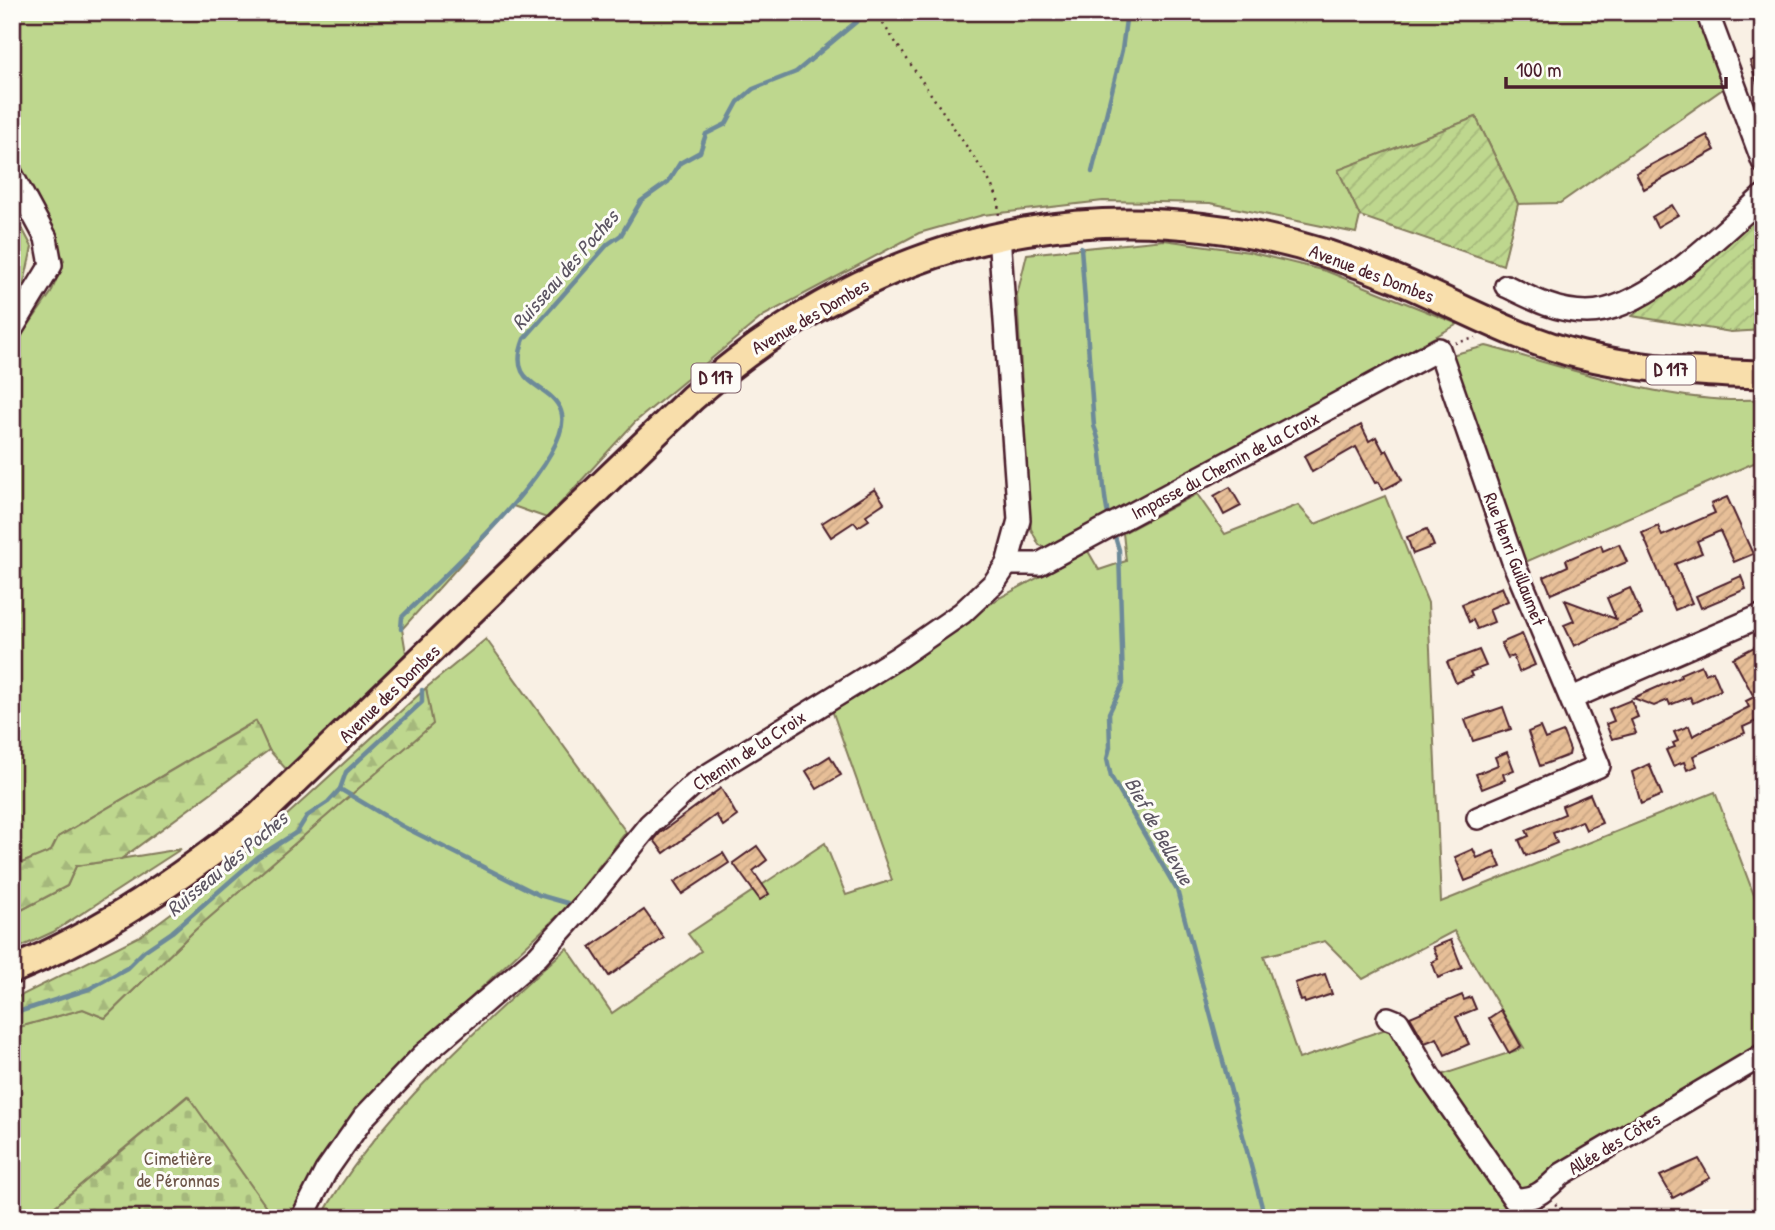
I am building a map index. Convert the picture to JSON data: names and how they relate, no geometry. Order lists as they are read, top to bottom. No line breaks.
{"streets":{"main road":["Avenue des Dombes","D 117"],"street":["Impasse du Chemin de la Croix","Rue Henri Guillaumet","Chemin de la Croix","Allée des Côtes"]},"crossings":[["Avenue des Dombes","Chemin de la Croix"],["Impasse du Chemin de la Croix","Rue Henri Guillaumet"],["Impasse du Chemin de la Croix","Chemin de la Croix"]],"water":["Ruisseau des Poches","Bief de Bellevue"],"parks":["Cimetière de Péronnas"],"scale_bar":"100 m"}
